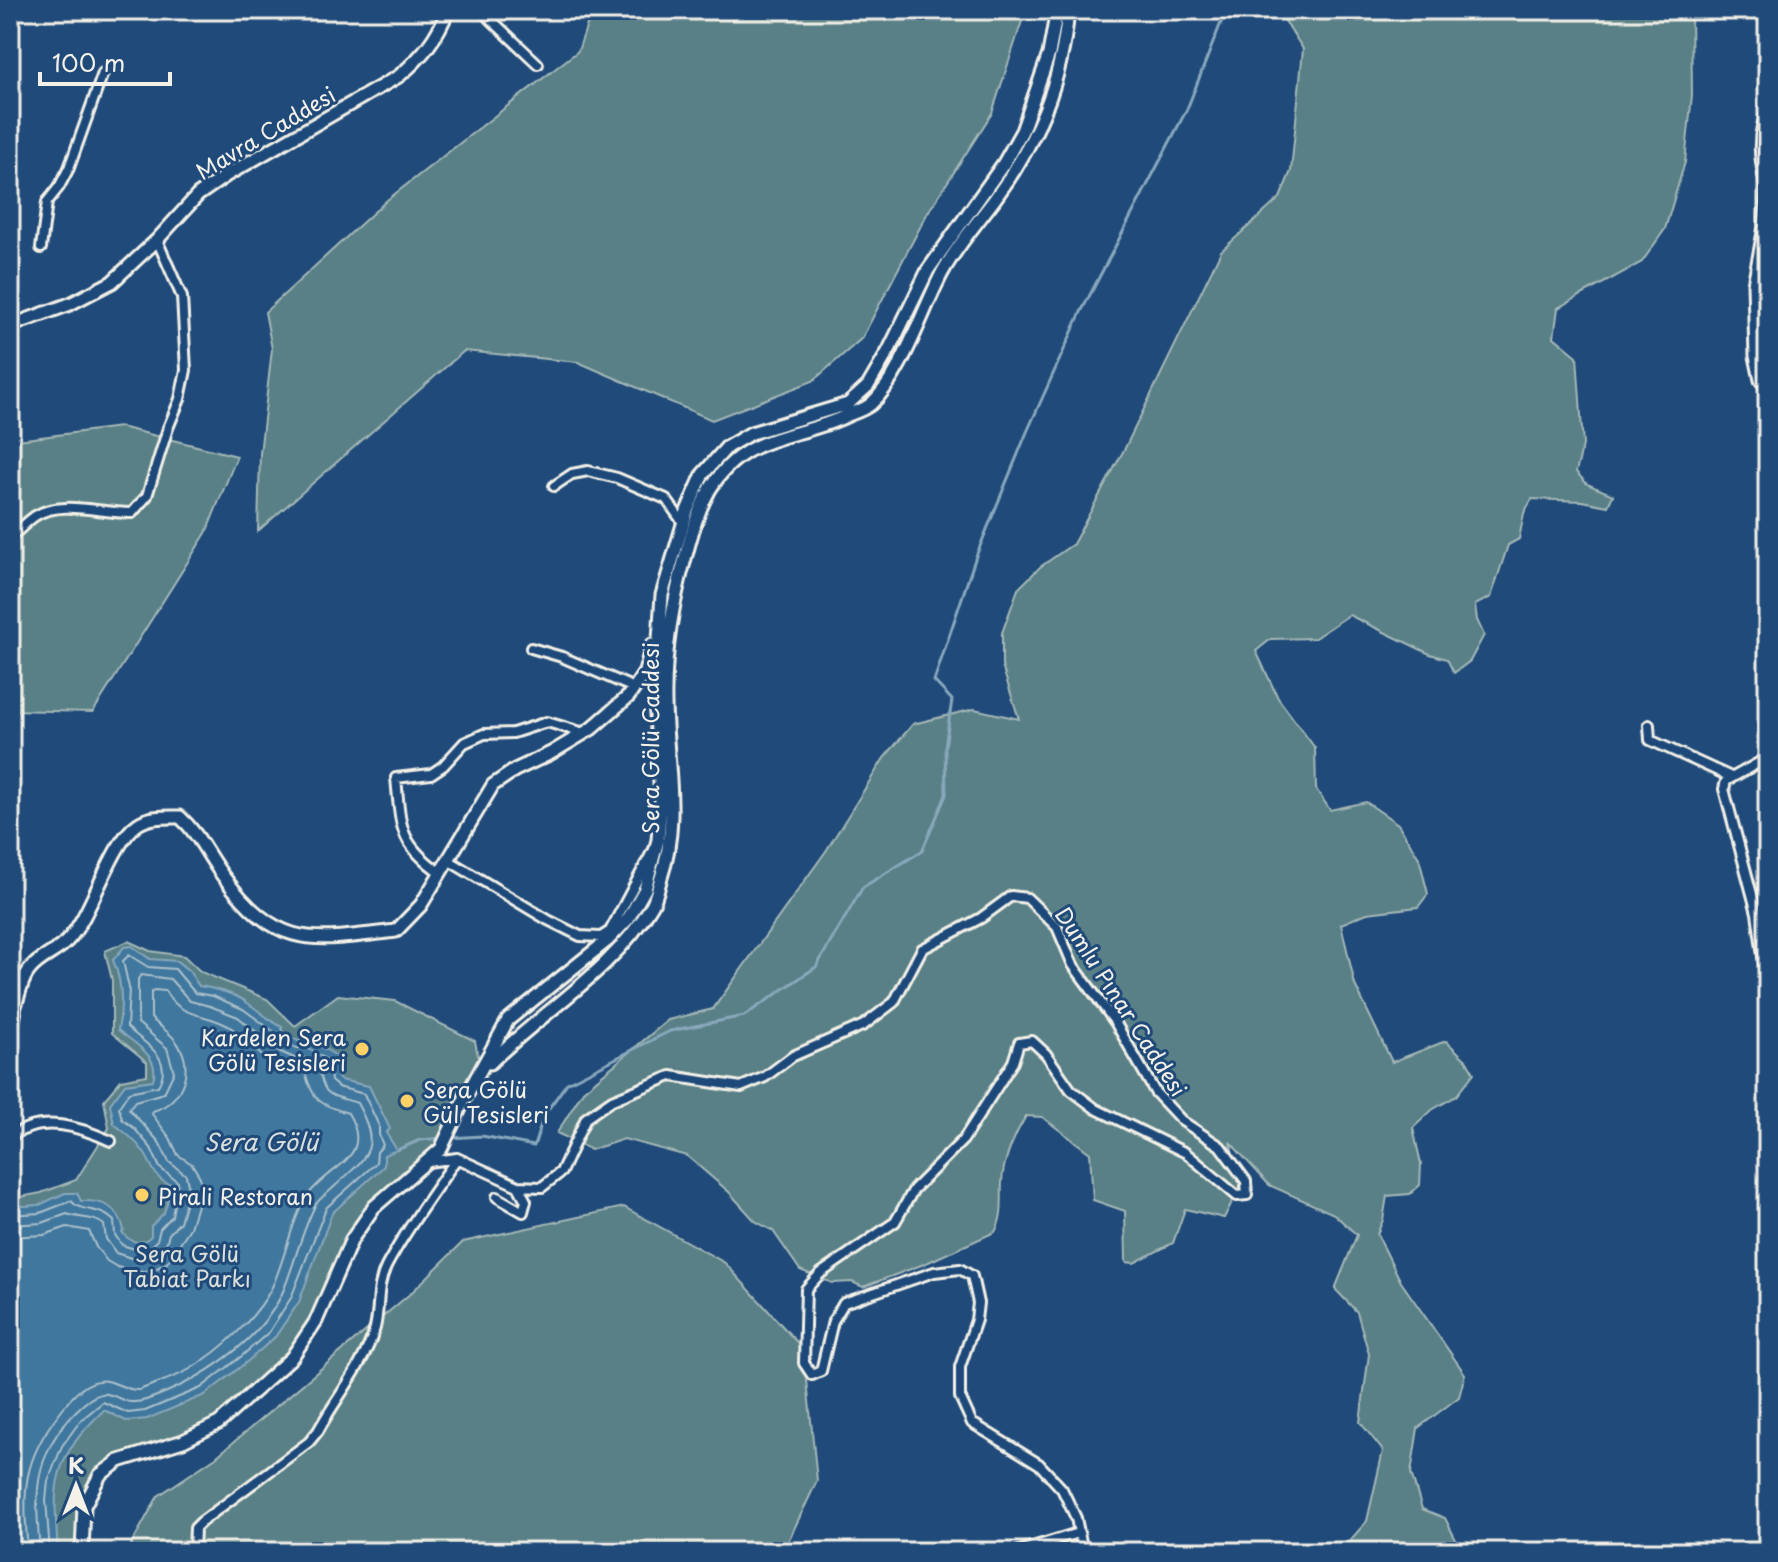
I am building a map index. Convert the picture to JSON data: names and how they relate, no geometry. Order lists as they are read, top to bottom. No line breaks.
{"streets":{"main road":["Mavra Caddesi","Sera Gölü Caddesi"],"street":["Dumlu Pınar Caddesi"]},"water":["Sera Gölü"],"parks":["Sera Gölü Tabiat Parkı"],"places":["Kardelen Sera Gölü Tesisleri","Sera Gölü Gül Tesisleri","Pirali Restoran"],"scale_bar":"100 m","north":"top"}
